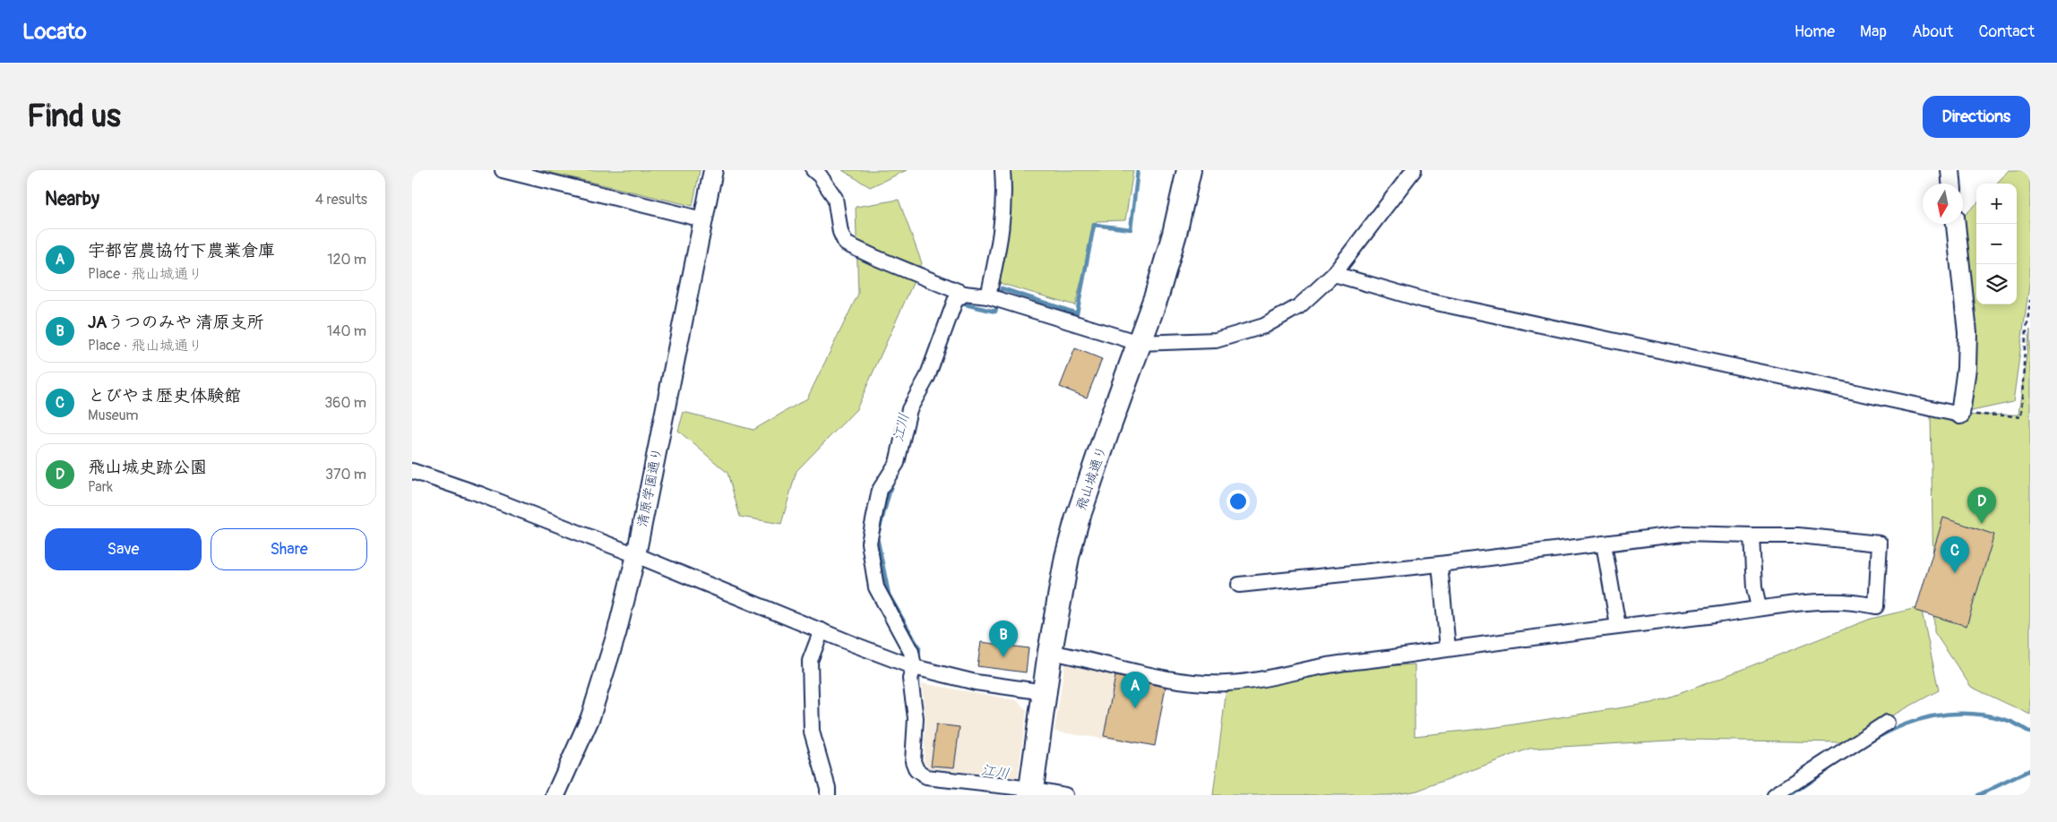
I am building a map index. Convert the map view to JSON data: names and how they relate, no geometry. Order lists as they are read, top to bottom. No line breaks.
{"streets":{"highway":["飛山城通り"],"street":["清原学園通り"]},"water":["江川"],"north":"bottom","page":{"header":"Locato","nav":["Home","Map","About","Contact"],"buttons":["Directions",["Save","Share"]],"title":"Find us","heading":["Nearby","4 results"],"map_buttons":["+","−"],"list":[{"mark":"A","name":"宇都宮農協竹下農業倉庫","note":"Place · 飛山城通り","value":"120 m"},{"mark":"B","name":"JAうつのみや 清原支所","note":"Place · 飛山城通り","value":"140 m"},{"mark":"C","name":"とびやま歴史体験館","note":"Museum","value":"360 m"},{"mark":"D","name":"飛山城史跡公園","note":"Park","value":"370 m"}],"pins":["D","C","B","A"]}}
